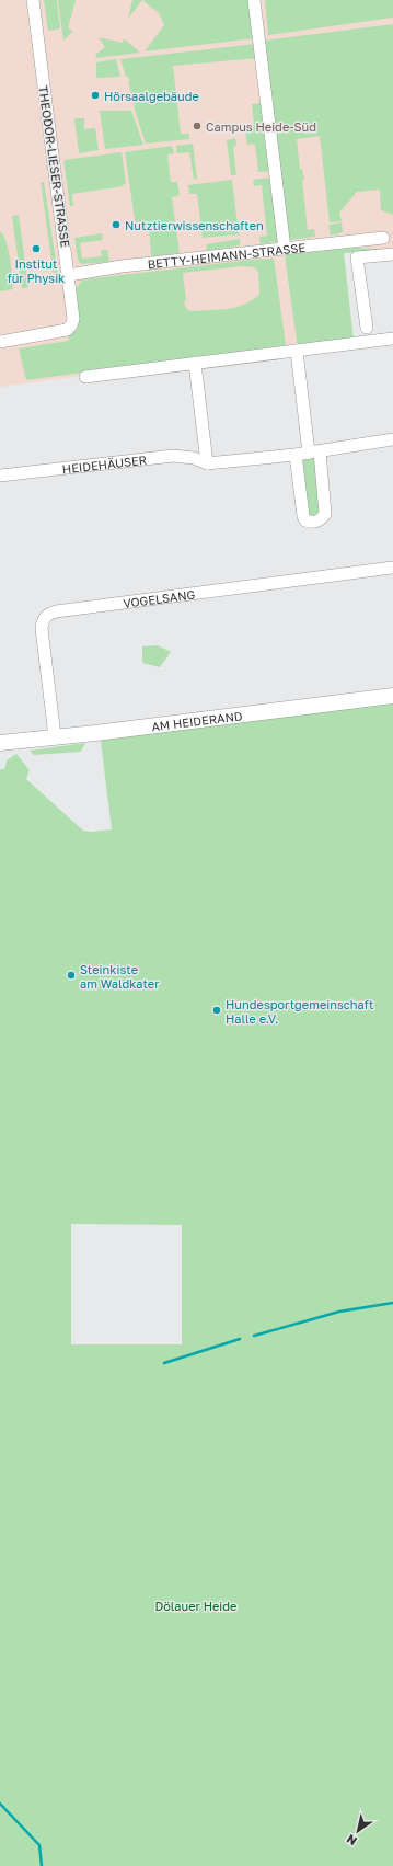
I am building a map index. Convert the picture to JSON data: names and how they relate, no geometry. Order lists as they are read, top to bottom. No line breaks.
{"streets":{"street":["THEODOR-LIESER-STRASSE","BETTY-HEIMANN-STRASSE","HEIDEHÄUSER","VOGELSANG","AM HEIDERAND"]},"crossings":[["THEODOR-LIESER-STRASSE","BETTY-HEIMANN-STRASSE"],["VOGELSANG","AM HEIDERAND"]],"parks":["Dölauer Heide"],"places":["Hörsaalgebäude","Campus Heide-Süd","Nutztierwissenschaften","Institut für Physik","Steinkiste am Waldkater","Hundesportgemeinschaft Halle e.V."],"north":"bottom left"}
